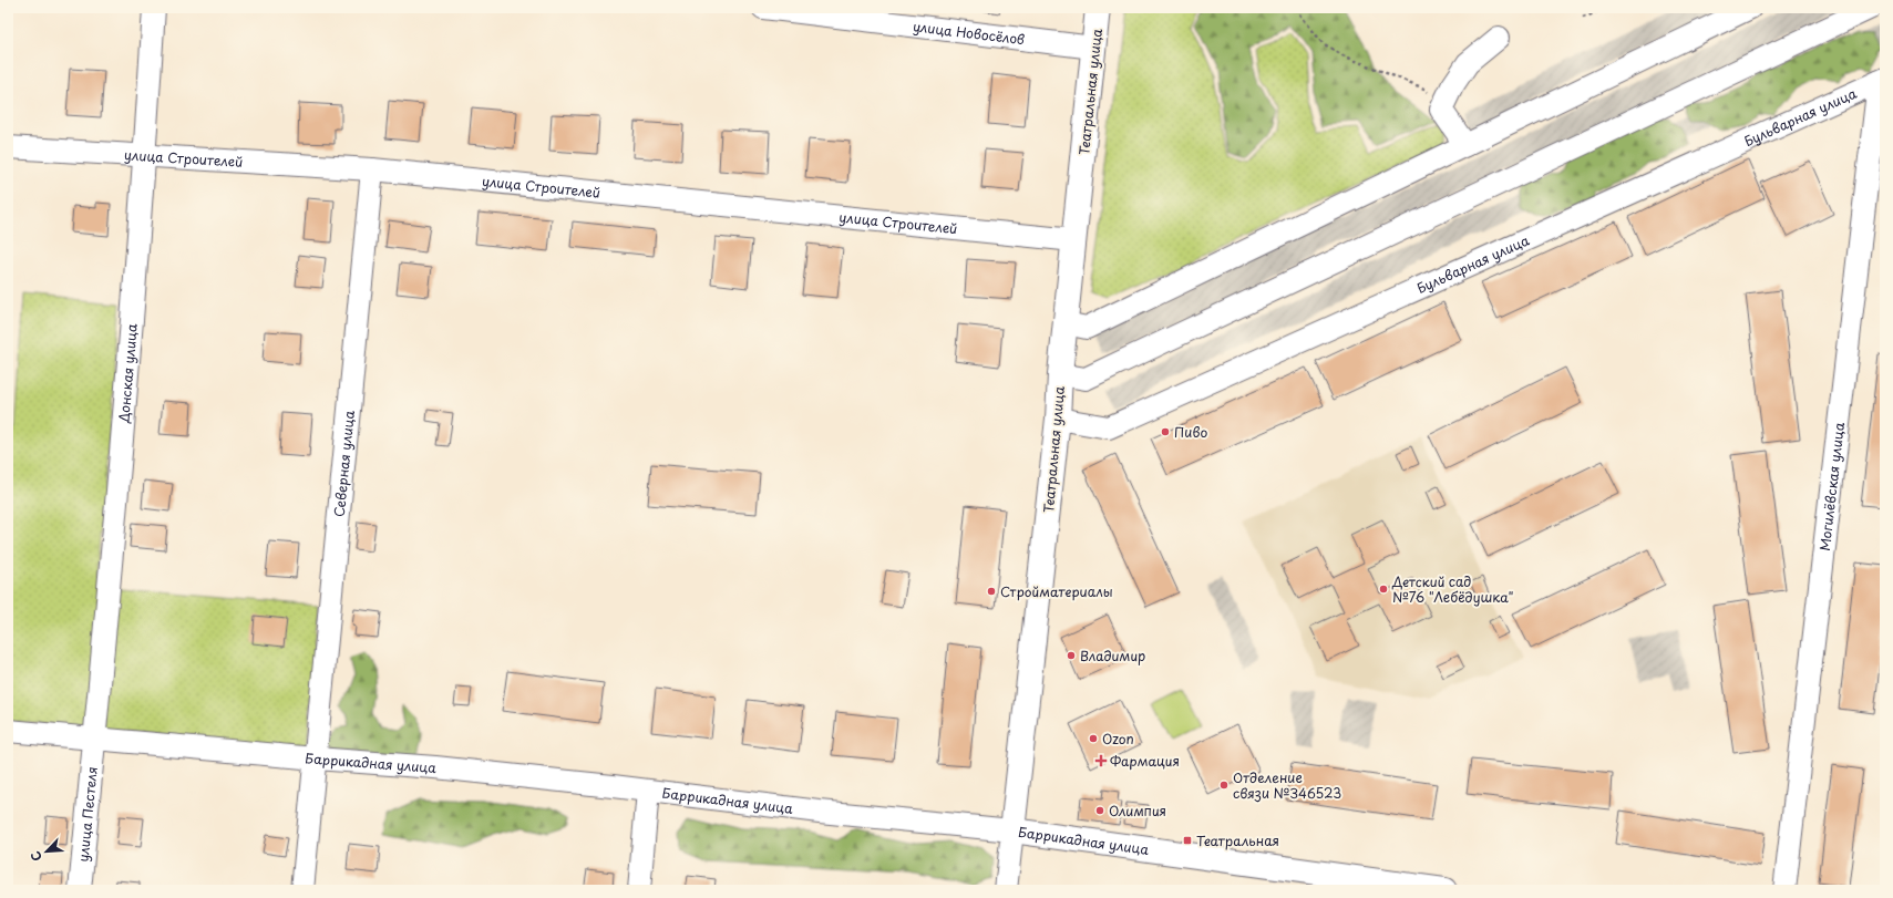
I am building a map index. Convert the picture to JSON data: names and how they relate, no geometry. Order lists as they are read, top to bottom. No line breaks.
{"streets":{"main road":["Театральная улица","Баррикадная улица"],"street":["улица Новосёлов","Бульварная улица","улица Строителей","Донская улица","Северная улица","Могилёвская улица","улица Пестеля"]},"crossings":[["улица Новосёлов","Театральная улица"],["Театральная улица","Бульварная улица"],["Театральная улица","улица Строителей"],["Театральная улица","Баррикадная улица"],["Бульварная улица","Могилёвская улица"],["улица Строителей","Донская улица"],["улица Строителей","Северная улица"],["Донская улица","Баррикадная улица"],["Донская улица","улица Пестеля"],["Северная улица","Баррикадная улица"],["Баррикадная улица","улица Пестеля"]],"places":{"other":["Пиво","Детский сад №76 \"Лебёдушка\"","Стройматериалы","Владимир","Ozon","Отделение связи №346523","Олимпия"],"health":["Фармация"],"transit":["Театральная"]},"north":"bottom left"}
